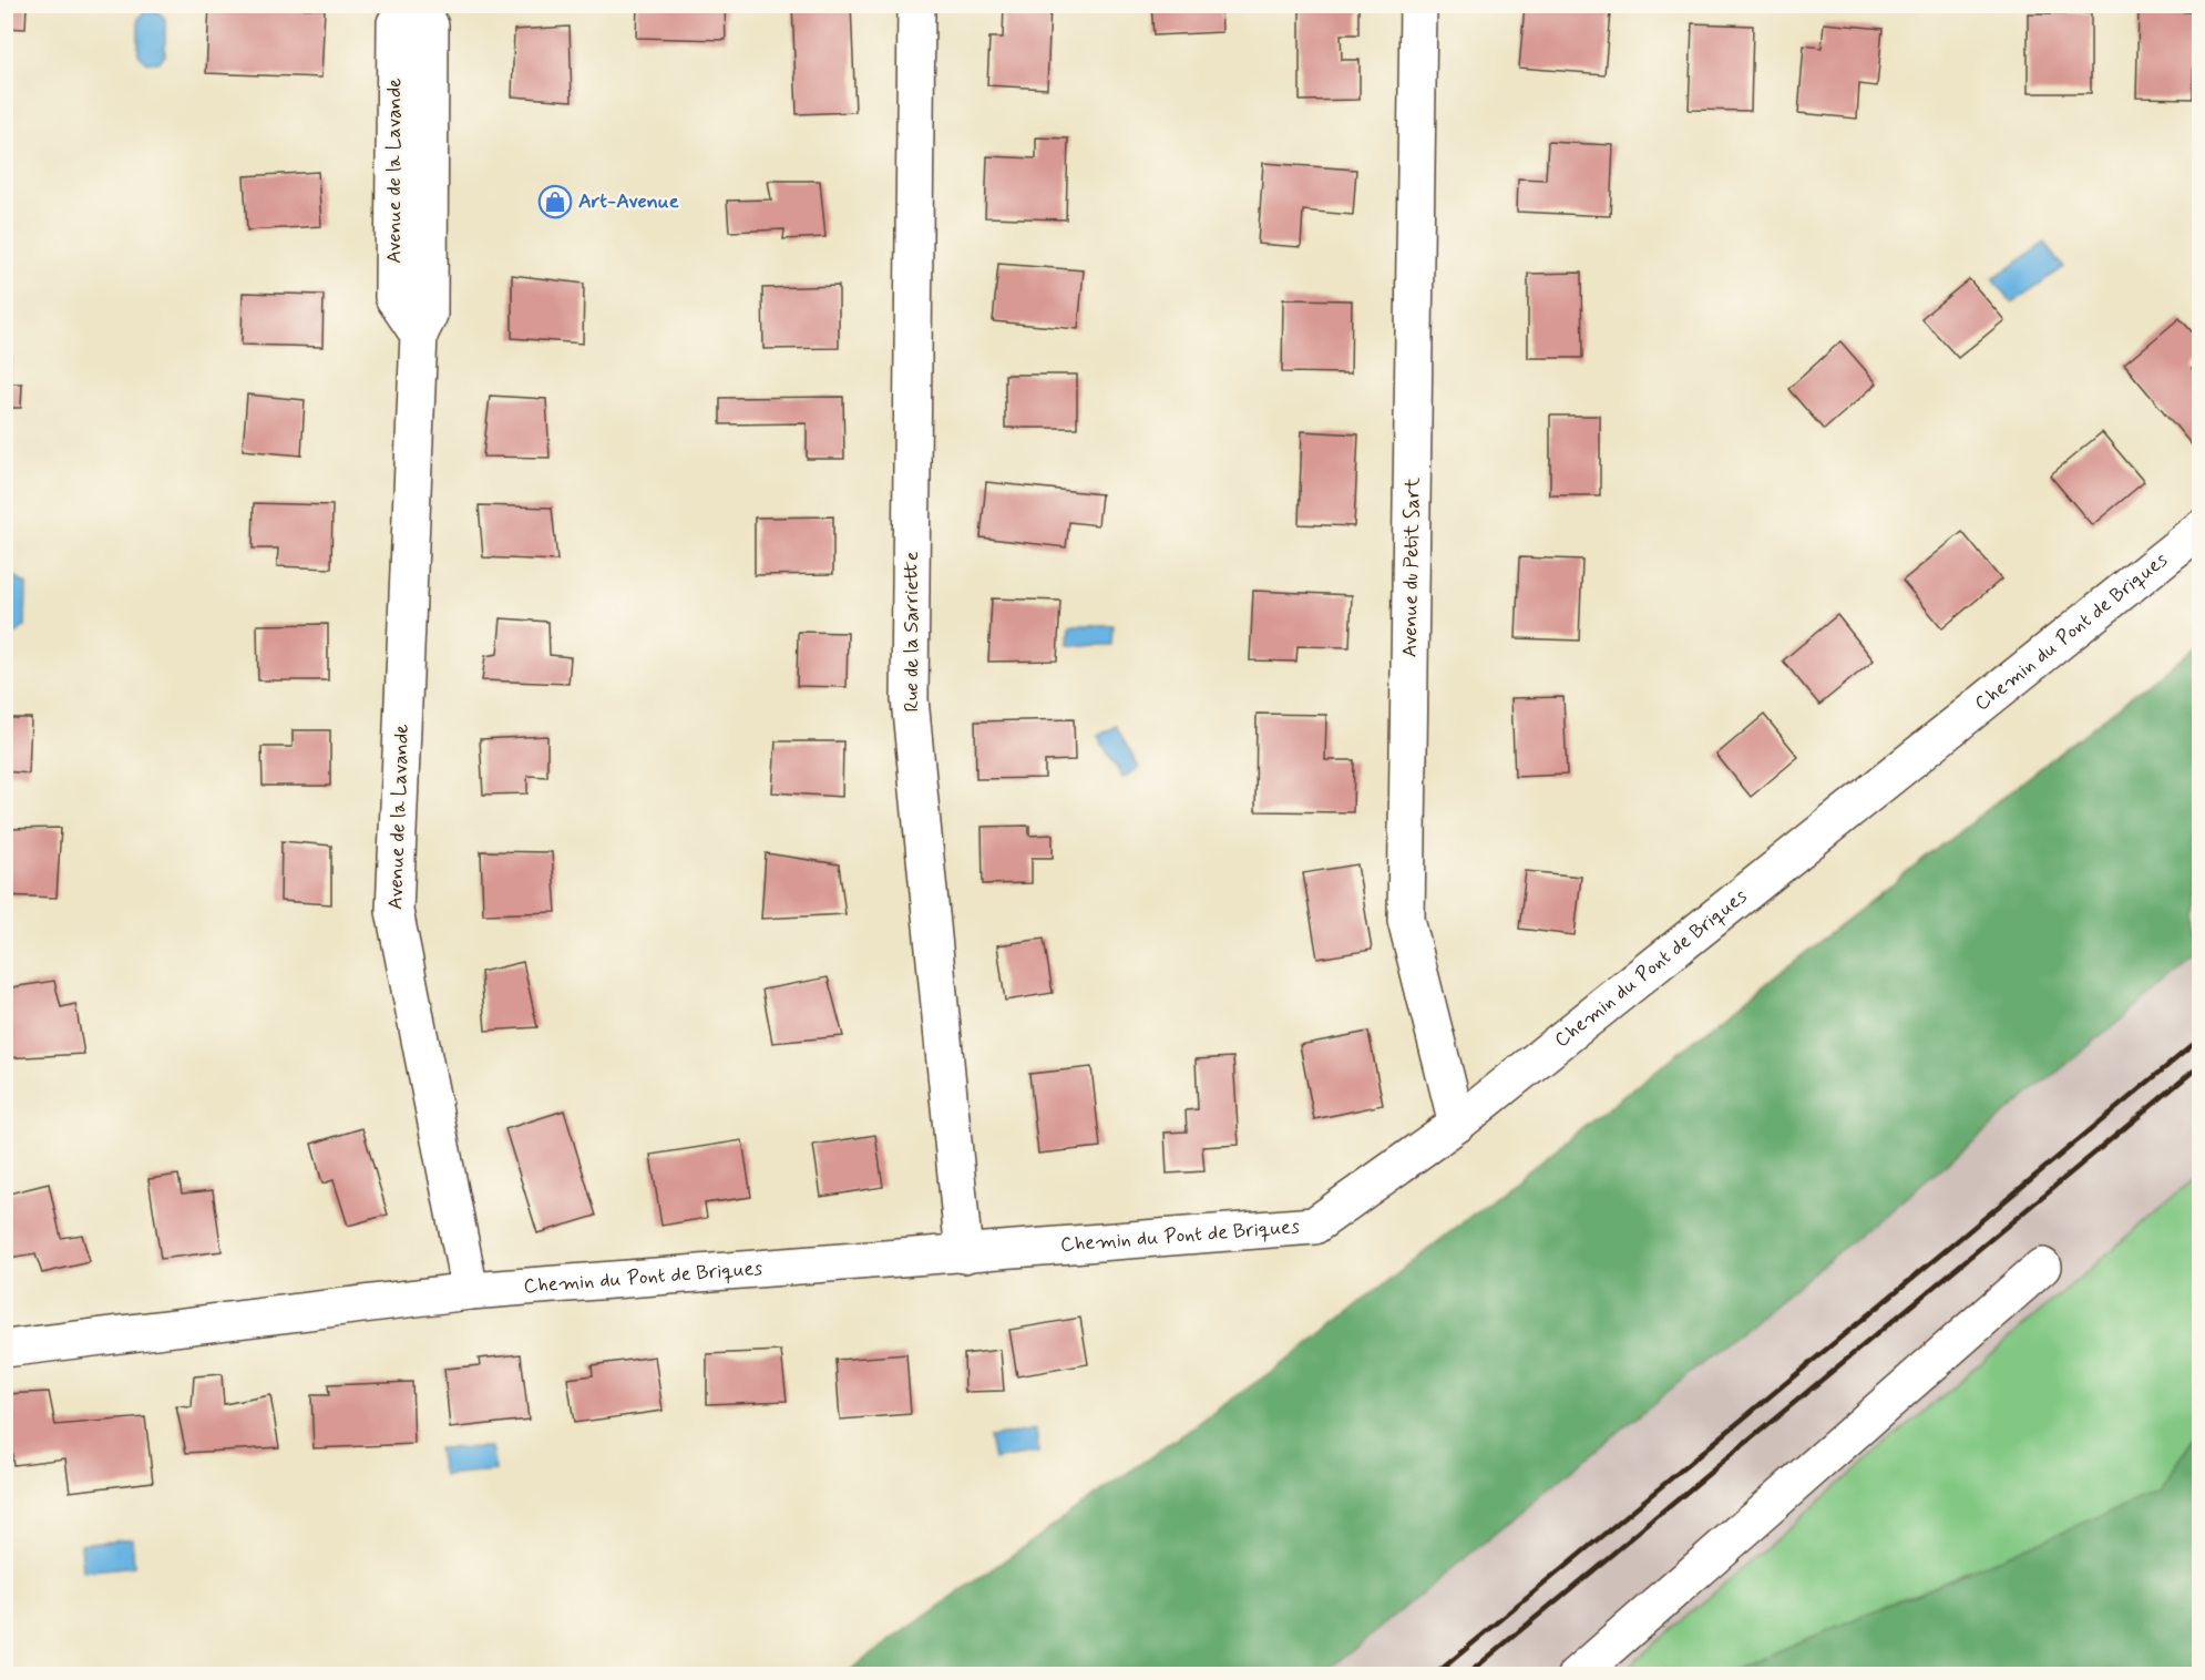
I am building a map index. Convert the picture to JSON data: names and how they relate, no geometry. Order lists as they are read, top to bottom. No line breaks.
{"streets":{"street":["Avenue de la Lavande","Avenue du Petit Sart","Rue de la Sarriette","Chemin du Pont de Briques"]},"crossings":[["Avenue de la Lavande","Chemin du Pont de Briques"],["Avenue du Petit Sart","Chemin du Pont de Briques"],["Rue de la Sarriette","Chemin du Pont de Briques"]],"places":{"shop":["Art-Avenue"]}}
